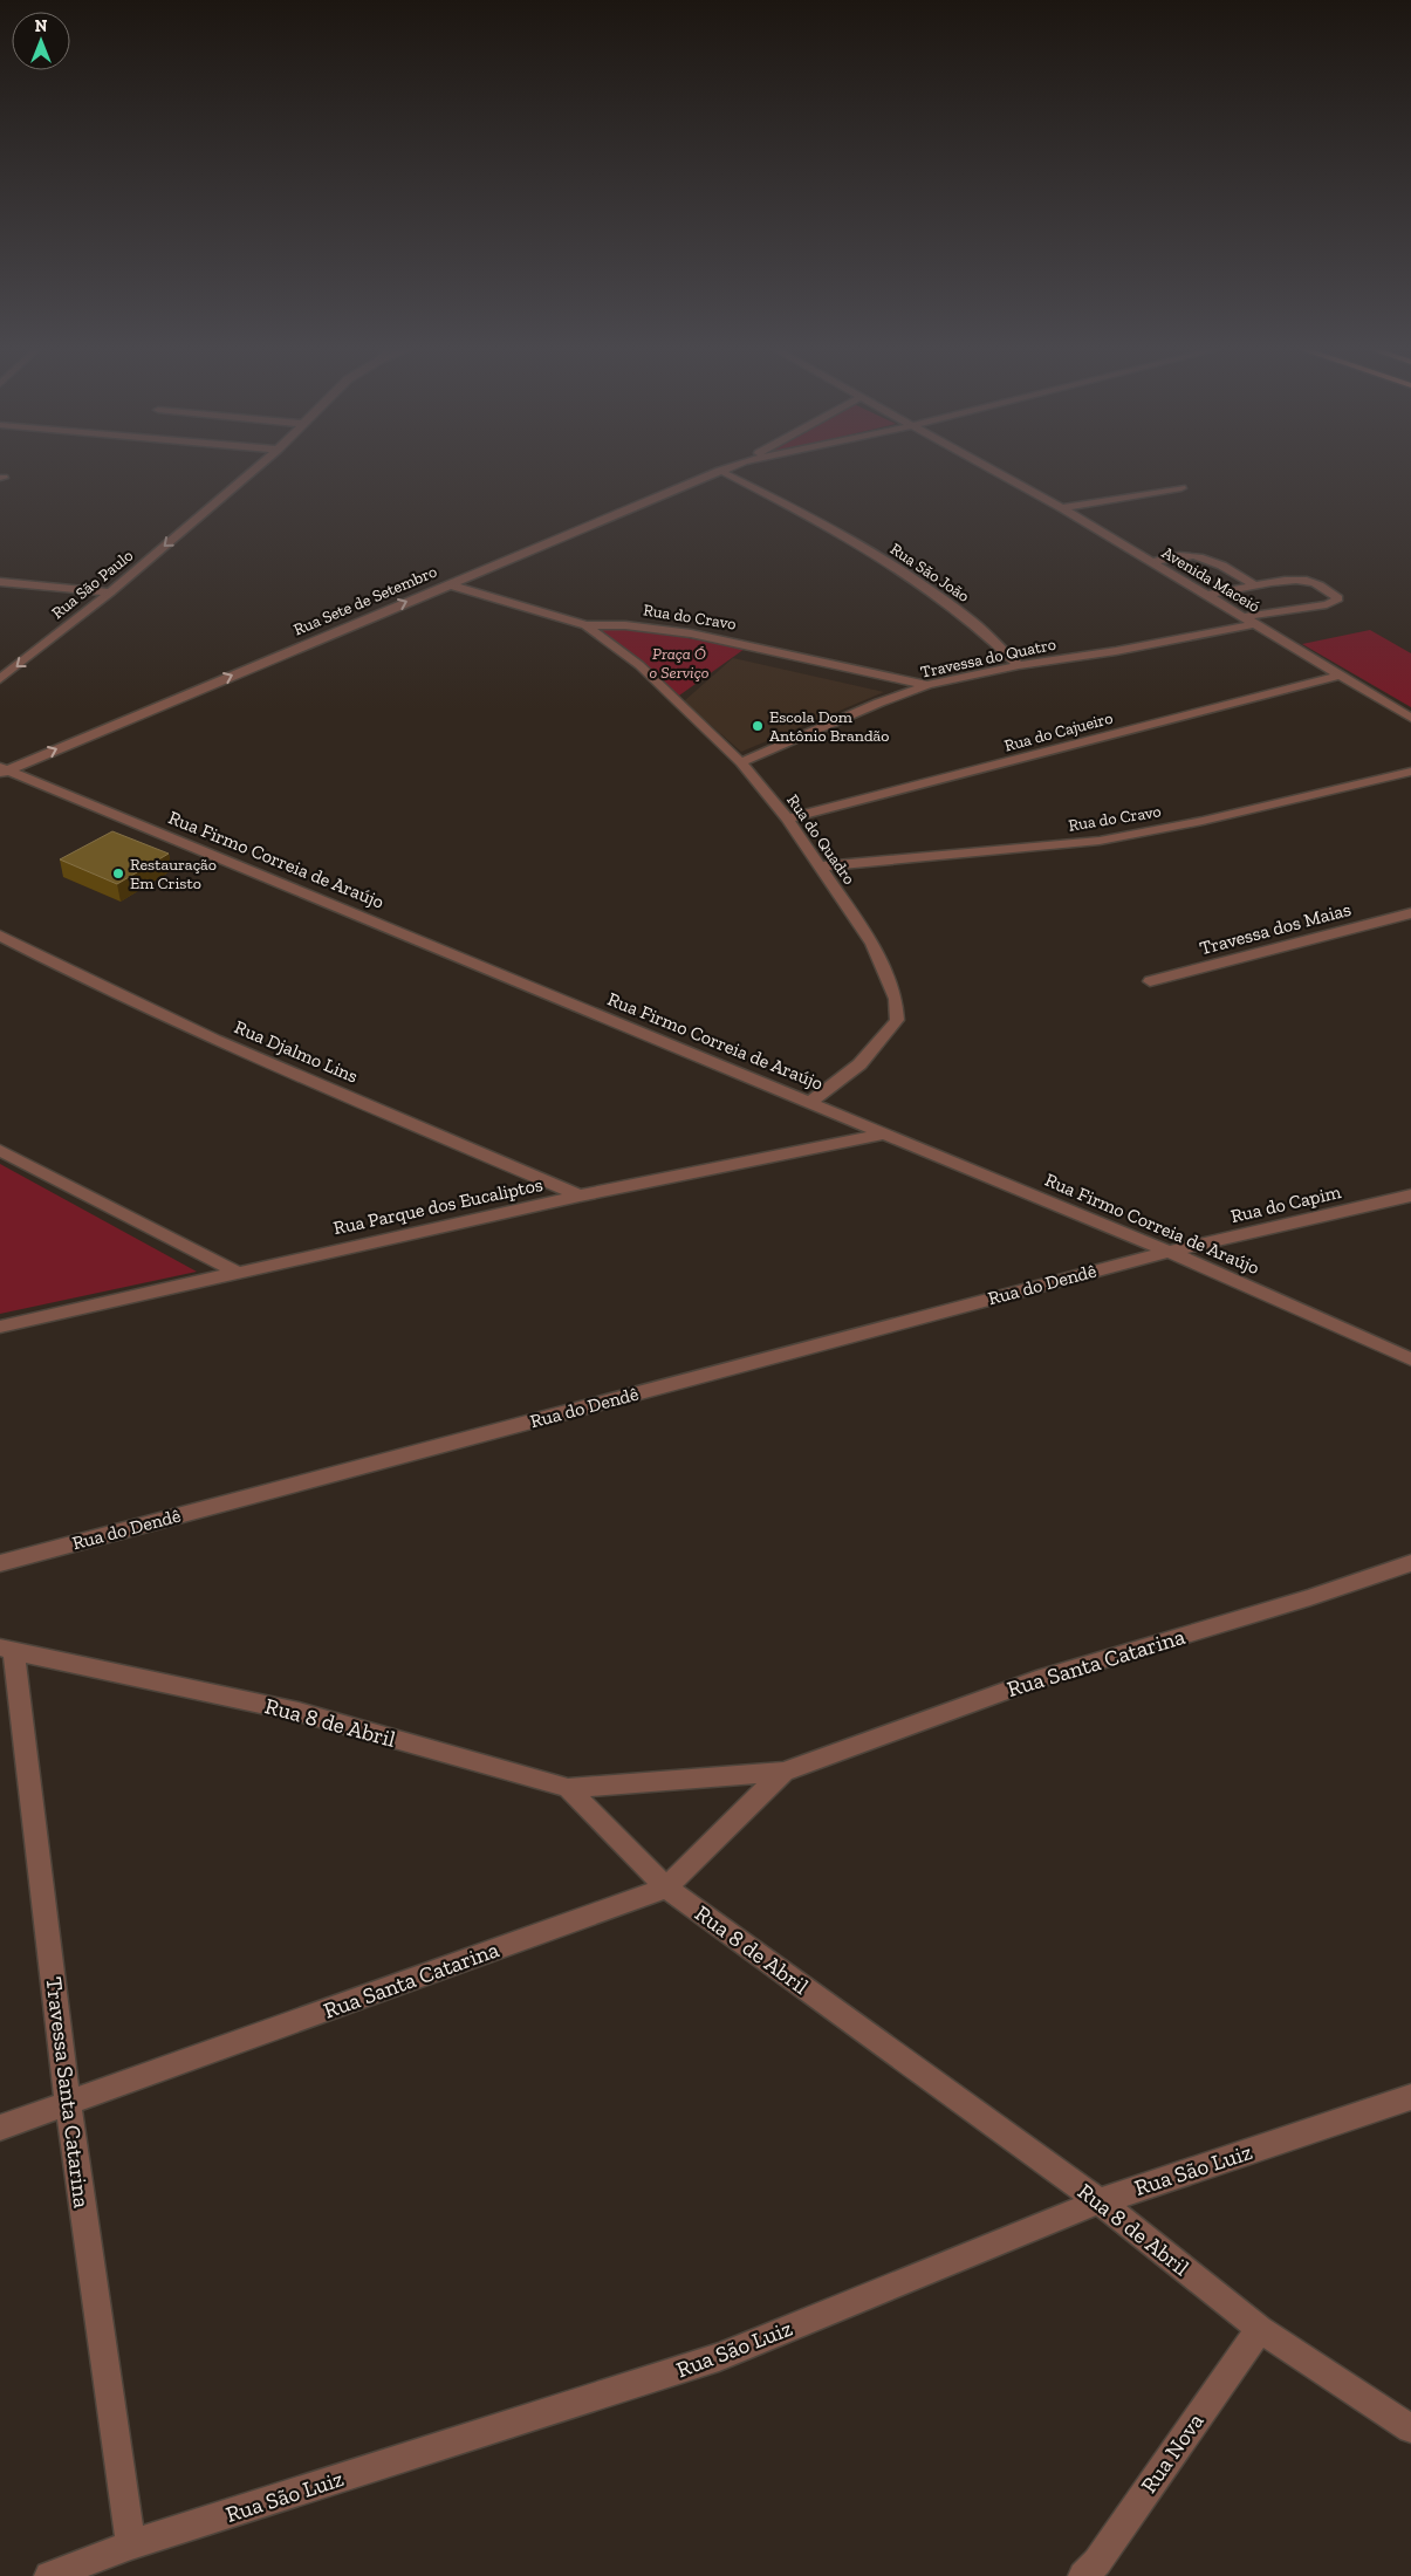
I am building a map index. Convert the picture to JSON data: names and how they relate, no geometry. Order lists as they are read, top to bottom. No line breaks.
{"streets":{"street":["Rua São João","Avenida Maceió","Rua São Paulo","Rua Sete de Setembro","Rua do Cravo","Travessa do Quatro","Rua do Cajueiro","Rua do Quadro","Rua Firmo Correia de Araújo","Travessa dos Maias","Rua Djalmo Lins","Rua do Capim","Rua Parque dos Eucaliptos","Rua do Dendê","Rua Santa Catarina","Rua 8 de Abril","Travessa Santa Catarina","Rua São Luiz","Rua Nova"]},"crossings":[["Rua São João","Rua Sete de Setembro"],["Rua São João","Travessa do Quatro"],["Avenida Maceió","Travessa do Quatro"],["Avenida Maceió","Rua do Cajueiro"],["Rua Sete de Setembro","Rua do Cravo"],["Rua Sete de Setembro","Rua Firmo Correia de Araújo"],["Rua do Cravo","Travessa do Quatro"],["Rua do Cravo","Rua do Quadro"],["Travessa do Quatro","Rua do Quadro"],["Rua do Cajueiro","Rua do Quadro"],["Rua do Quadro","Rua Firmo Correia de Araújo"],["Rua Firmo Correia de Araújo","Rua do Capim"],["Rua Firmo Correia de Araújo","Rua Parque dos Eucaliptos"],["Rua Firmo Correia de Araújo","Rua do Dendê"],["Rua Djalmo Lins","Rua Parque dos Eucaliptos"],["Rua do Capim","Rua do Dendê"],["Rua Santa Catarina","Rua 8 de Abril"],["Rua Santa Catarina","Travessa Santa Catarina"],["Rua 8 de Abril","Travessa Santa Catarina"],["Rua 8 de Abril","Rua São Luiz"],["Rua 8 de Abril","Rua Nova"],["Travessa Santa Catarina","Rua São Luiz"]],"one_way":["Rua São Paulo","Rua Sete de Setembro"],"parks":["Praça Ó o Serviço"],"places":["Escola Dom Antônio Brandão","Restauração Em Cristo"],"north":"top"}
